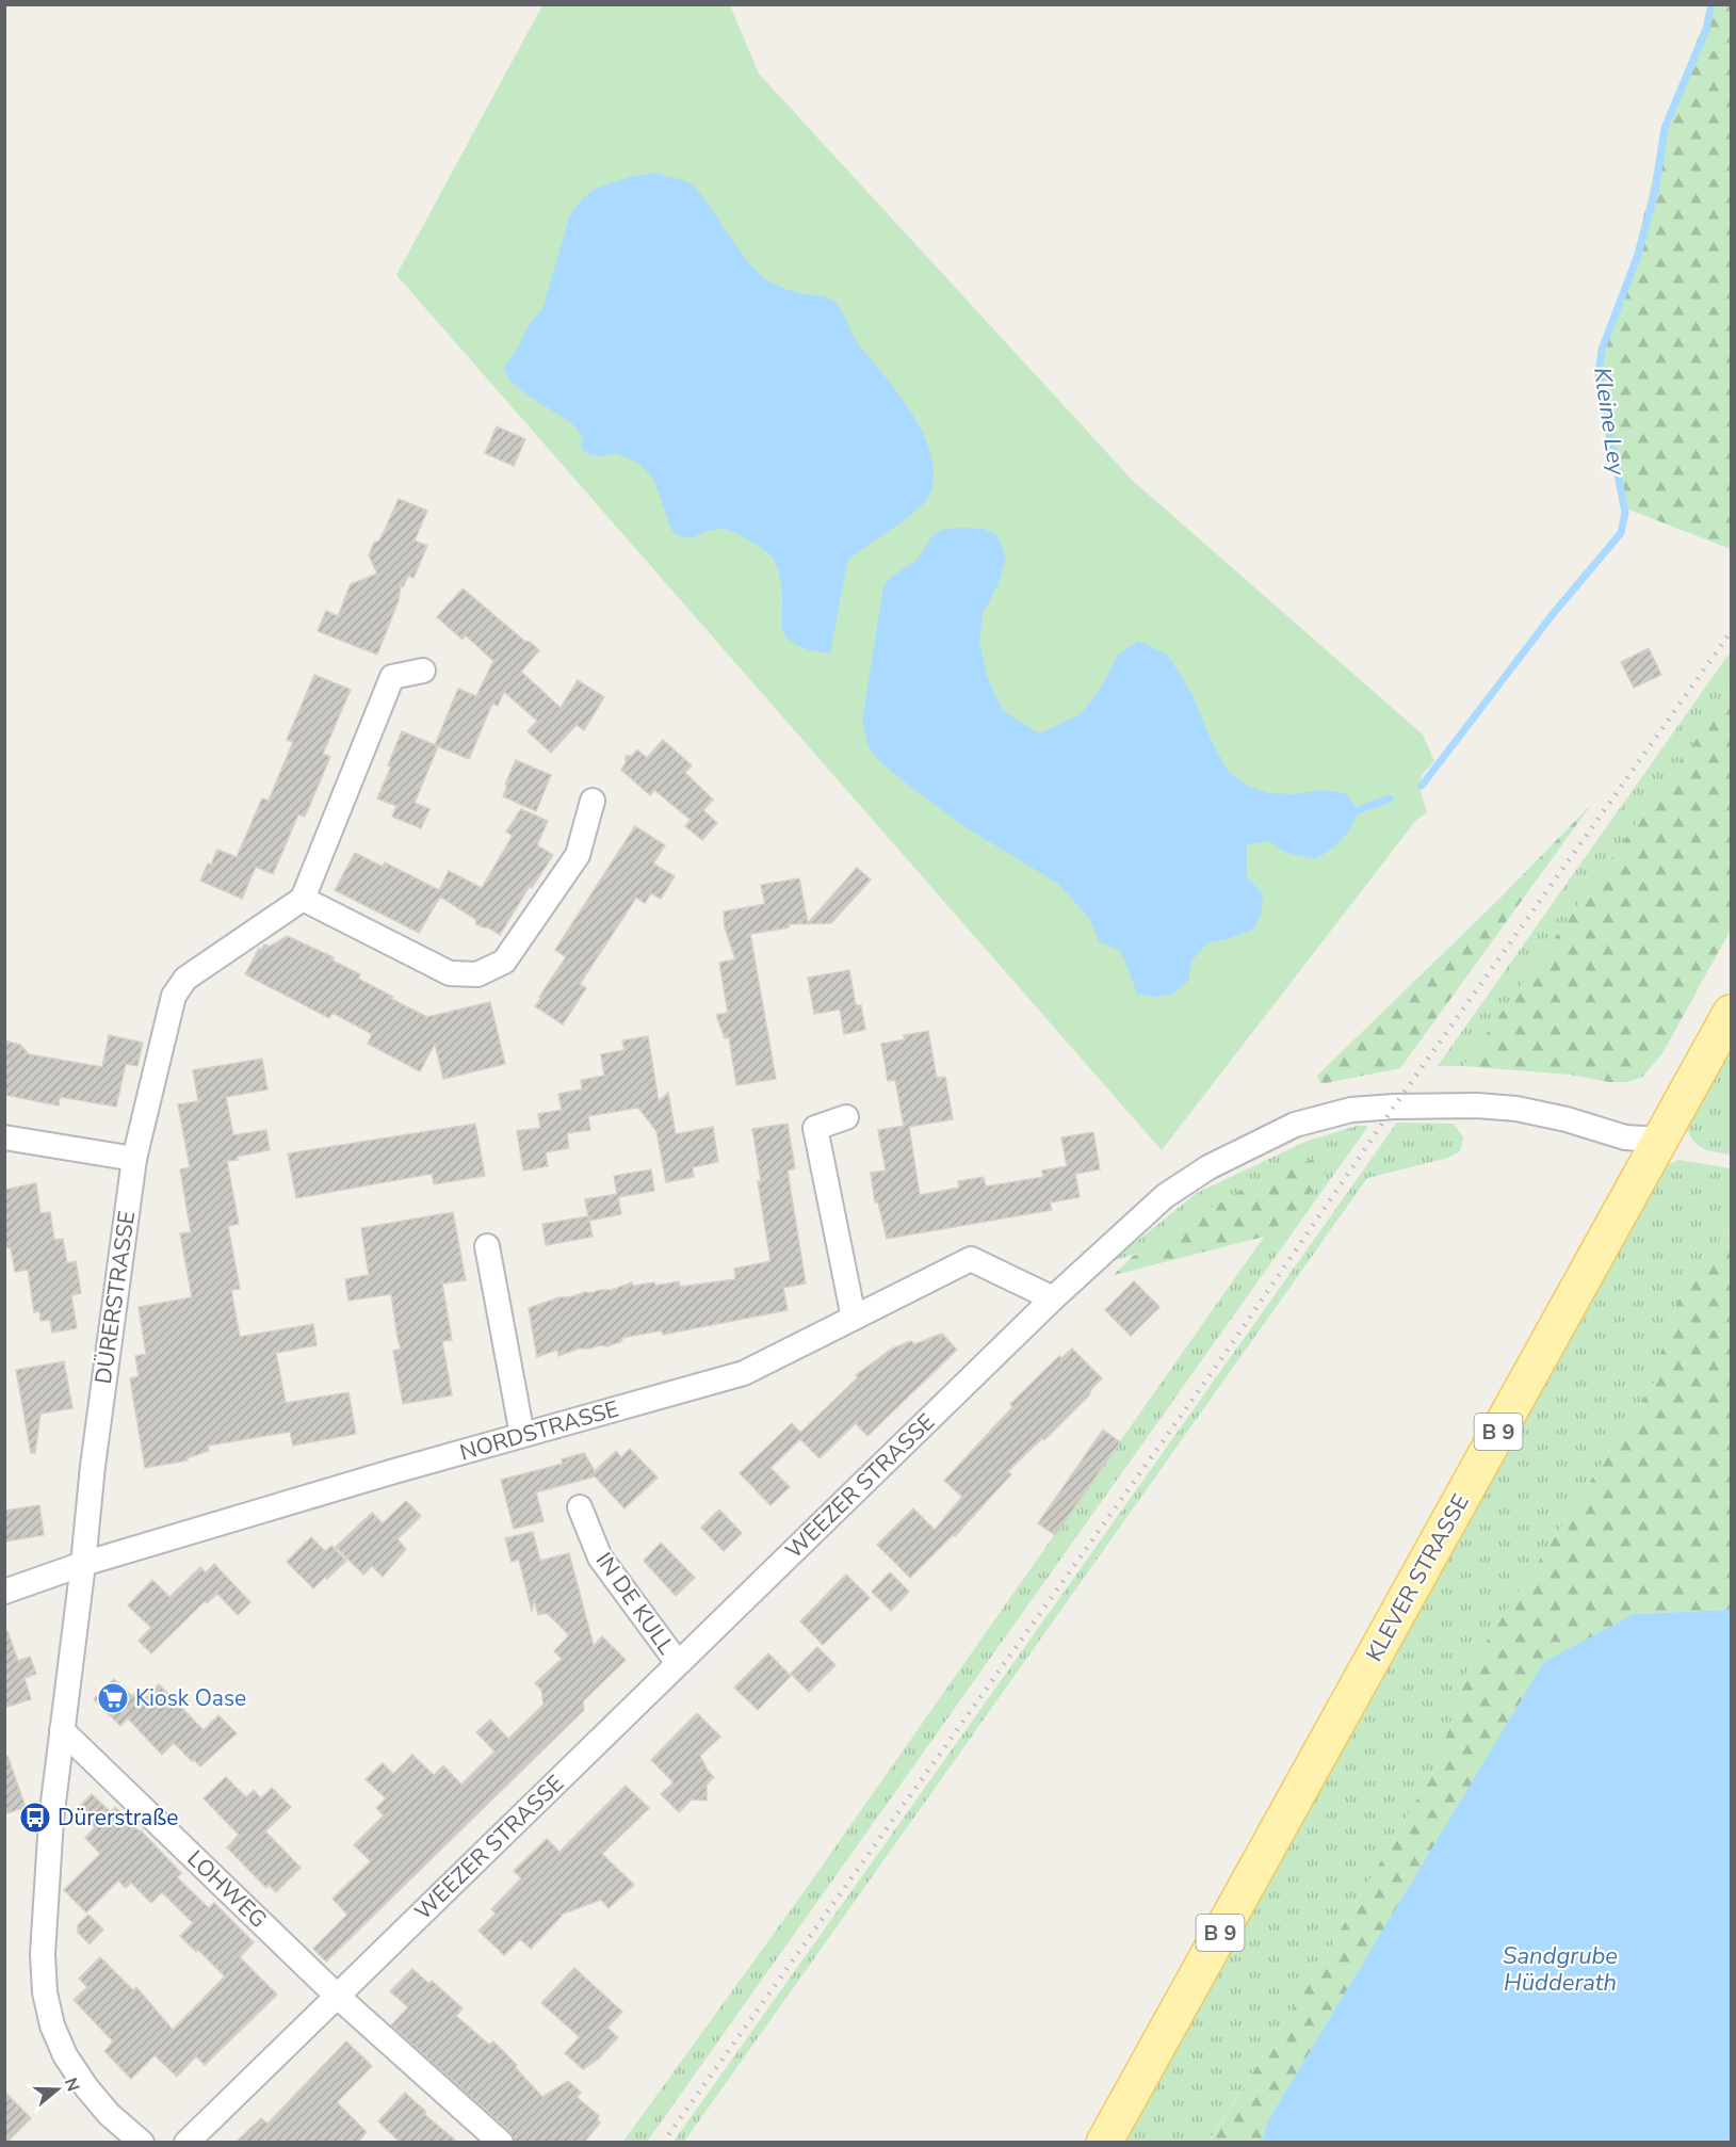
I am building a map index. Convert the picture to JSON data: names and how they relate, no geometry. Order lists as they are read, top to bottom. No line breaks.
{"streets":{"main road":["B 9","KLEVER STRASSE"],"street":["DÜRERSTRASSE","NORDSTRASSE","WEEZER STRASSE","IN DE KULL","LOHWEG"]},"crossings":[["DÜRERSTRASSE","NORDSTRASSE"],["DÜRERSTRASSE","LOHWEG"],["NORDSTRASSE","WEEZER STRASSE"],["WEEZER STRASSE","KLEVER STRASSE"],["WEEZER STRASSE","IN DE KULL"],["WEEZER STRASSE","LOHWEG"]],"water":["Kleine Ley","Sandgrube Hüdderath"],"places":{"supermarket":["Kiosk Oase"],"bus stop":["Dürerstraße"]},"north":"right"}
